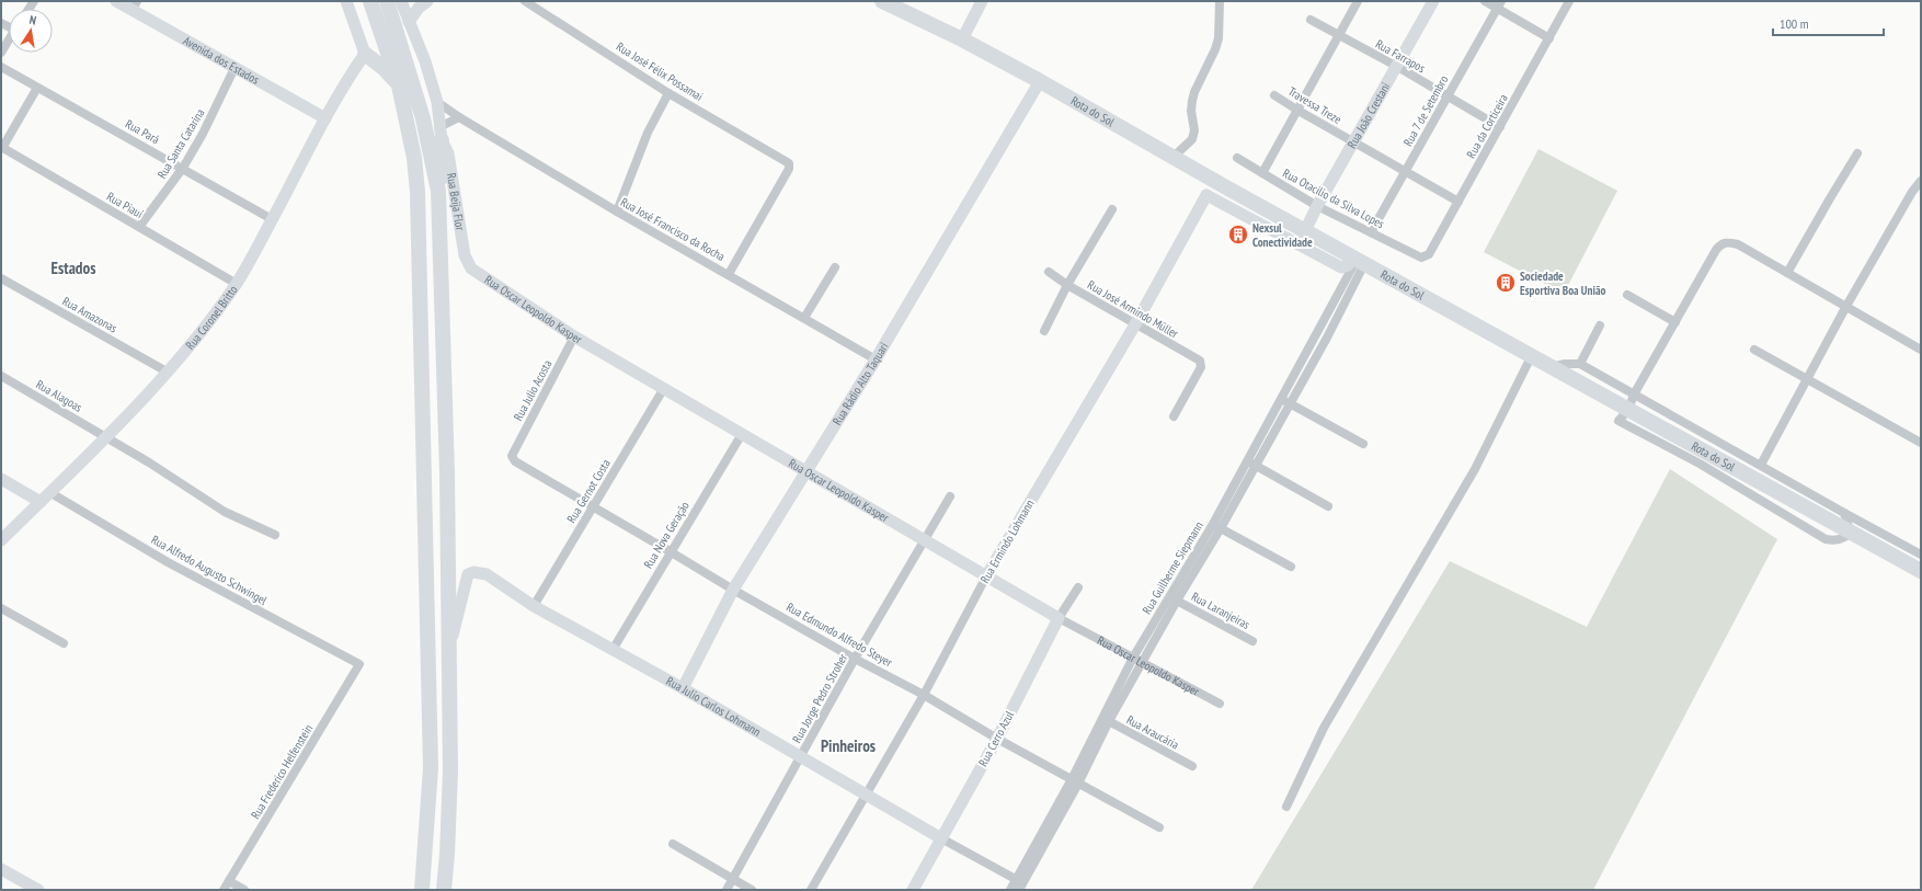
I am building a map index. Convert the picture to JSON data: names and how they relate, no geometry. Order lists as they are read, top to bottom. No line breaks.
{"streets":{"highway":["Rota do Sol"],"street":["Rua Farrapos","Avenida dos Estados","Rua José Félix Possamai","Travessa Treze","Rua 7 de Setembro","Rua João Crestani","Rua da Corticeira","Rua Pará","Rua Santa Catarina","Rua Otacilio da Silva Lopes","Rua Beija Flor","Rua Piauí","Rua José Francisco da Rocha","Rua Oscar Leopoldo Kasper","Rua José Armindo Müller","Rua Amazonas","Rua Coronel Britto","Rua Rádio Alto Taquari","Rua Julio Acosta","Rua Alagoas","Rua Gernot Costa","Rua Nova Geração","Rua Ermindo Lohmann","Rua Guilherme Siepmann","Rua Alfredo Augusto Schwingel","Rua Laranjeiras","Rua Edmundo Alfredo Steyer","Rua Jorge Pedro Stroher","Rua Julio Carlos Lohmann","Rua Araucária","Rua Cerro Azul","Rua Frederico Helfenstein"]},"crossings":[["Rua Farrapos","Rua 7 de Setembro"],["Rua Farrapos","Rua João Crestani"],["Rua Farrapos","Rua da Corticeira"],["Avenida dos Estados","Rua Santa Catarina"],["Avenida dos Estados","Rua Coronel Britto"],["Rua José Félix Possamai","Rua José Francisco da Rocha"],["Travessa Treze","Rua 7 de Setembro"],["Travessa Treze","Rua João Crestani"],["Travessa Treze","Rua da Corticeira"],["Rota do Sol","Rua João Crestani"],["Rota do Sol","Rua Rádio Alto Taquari"],["Rota do Sol","Rua Guilherme Siepmann"],["Rua 7 de Setembro","Rua Otacilio da Silva Lopes"],["Rua João Crestani","Rua Otacilio da Silva Lopes"],["Rua da Corticeira","Rua Otacilio da Silva Lopes"],["Rua Pará","Rua Santa Catarina"],["Rua Pará","Rua Coronel Britto"],["Rua Santa Catarina","Rua Piauí"],["Rua Beija Flor","Rua José Francisco da Rocha"],["Rua Beija Flor","Rua Oscar Leopoldo Kasper"],["Rua Piauí","Rua Coronel Britto"],["Rua José Francisco da Rocha","Rua Rádio Alto Taquari"],["Rua Oscar Leopoldo Kasper","Rua Rádio Alto Taquari"],["Rua Oscar Leopoldo Kasper","Rua Julio Acosta"],["Rua Oscar Leopoldo Kasper","Rua Gernot Costa"],["Rua Oscar Leopoldo Kasper","Rua Nova Geração"],["Rua Oscar Leopoldo Kasper","Rua Ermindo Lohmann"],["Rua Oscar Leopoldo Kasper","Rua Guilherme Siepmann"],["Rua Oscar Leopoldo Kasper","Rua Jorge Pedro Stroher"],["Rua Oscar Leopoldo Kasper","Rua Cerro Azul"],["Rua José Armindo Müller","Rua Ermindo Lohmann"],["Rua Amazonas","Rua Coronel Britto"],["Rua Coronel Britto","Rua Alagoas"],["Rua Coronel Britto","Rua Alfredo Augusto Schwingel"],["Rua Rádio Alto Taquari","Rua Edmundo Alfredo Steyer"],["Rua Rádio Alto Taquari","Rua Julio Carlos Lohmann"],["Rua Julio Acosta","Rua Edmundo Alfredo Steyer"],["Rua Gernot Costa","Rua Edmundo Alfredo Steyer"],["Rua Gernot Costa","Rua Julio Carlos Lohmann"],["Rua Nova Geração","Rua Edmundo Alfredo Steyer"],["Rua Nova Geração","Rua Julio Carlos Lohmann"],["Rua Ermindo Lohmann","Rua Edmundo Alfredo Steyer"],["Rua Ermindo Lohmann","Rua Julio Carlos Lohmann"],["Rua Guilherme Siepmann","Rua Laranjeiras"],["Rua Guilherme Siepmann","Rua Edmundo Alfredo Steyer"],["Rua Guilherme Siepmann","Rua Julio Carlos Lohmann"],["Rua Guilherme Siepmann","Rua Araucária"],["Rua Alfredo Augusto Schwingel","Rua Frederico Helfenstein"],["Rua Edmundo Alfredo Steyer","Rua Jorge Pedro Stroher"],["Rua Edmundo Alfredo Steyer","Rua Cerro Azul"],["Rua Jorge Pedro Stroher","Rua Julio Carlos Lohmann"],["Rua Julio Carlos Lohmann","Rua Cerro Azul"]],"districts":["Estados","Pinheiros"],"places":{"building":["Nexsul Conectividade","Sociedade Esportiva Boa União"]},"scale_bar":"100 m","north":"top"}
